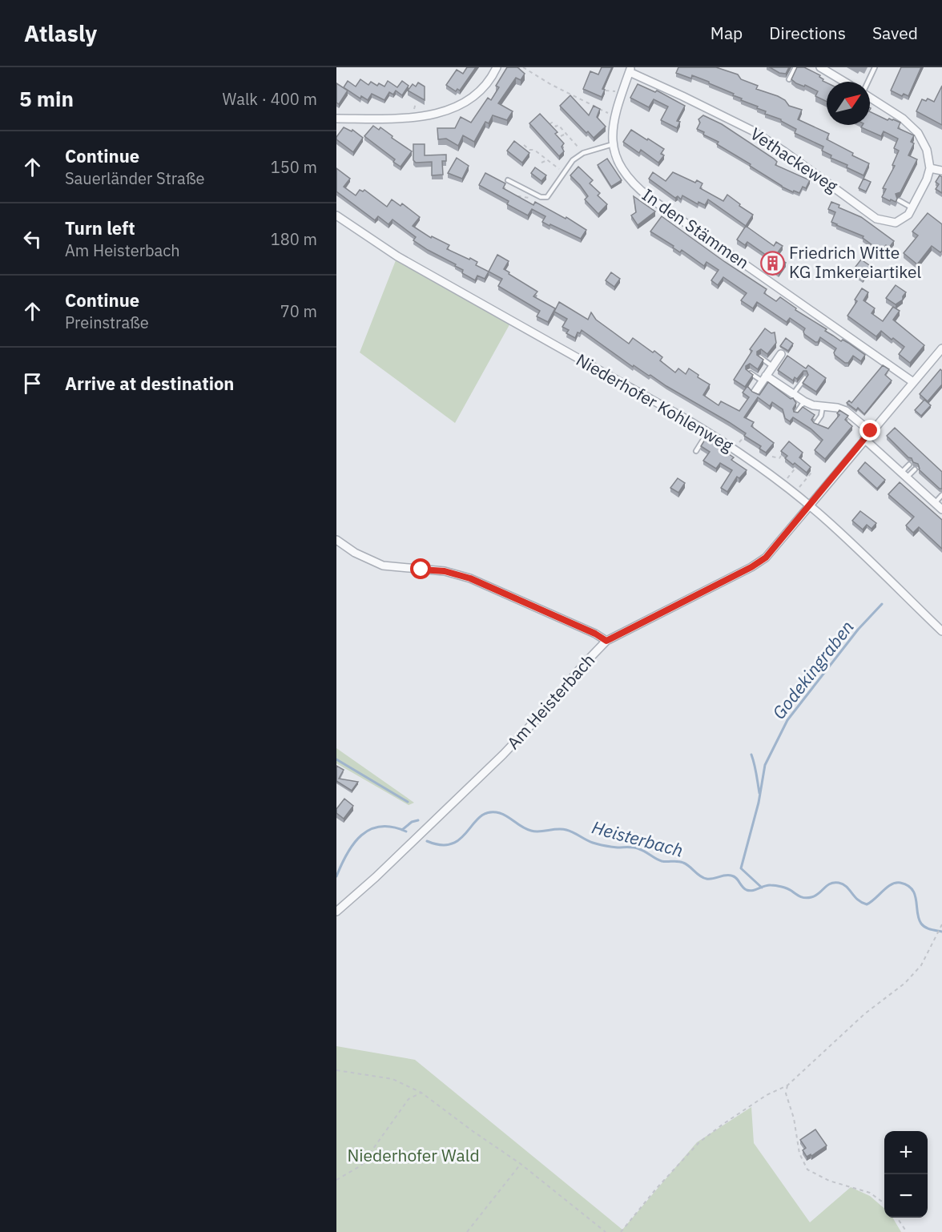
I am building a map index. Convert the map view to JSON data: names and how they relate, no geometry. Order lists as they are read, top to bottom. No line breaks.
{"streets":{"street":["Vethackeweg","In den Stämmen","Niederhofer Kohlenweg","Am Heisterbach"]},"crossings":[["Vethackeweg","In den Stämmen"],["In den Stämmen","Am Heisterbach"],["Niederhofer Kohlenweg","Am Heisterbach"]],"water":["Godekingraben","Heisterbach"],"parks":["Niederhofer Wald"],"places":{"building":["Friedrich Witte KG Imkereiartikel"]},"north":"top right","page":{"header":"Atlasly","nav":["Map","Directions","Saved"],"heading":["5 min","Walk · 400 m"],"list":[["Continue","Sauerländer Straße","150 m"],["Turn left","Am Heisterbach","180 m"],["Continue","Preinstraße","70 m"],"Arrive at destination"],"map_buttons":["+","−"]}}
